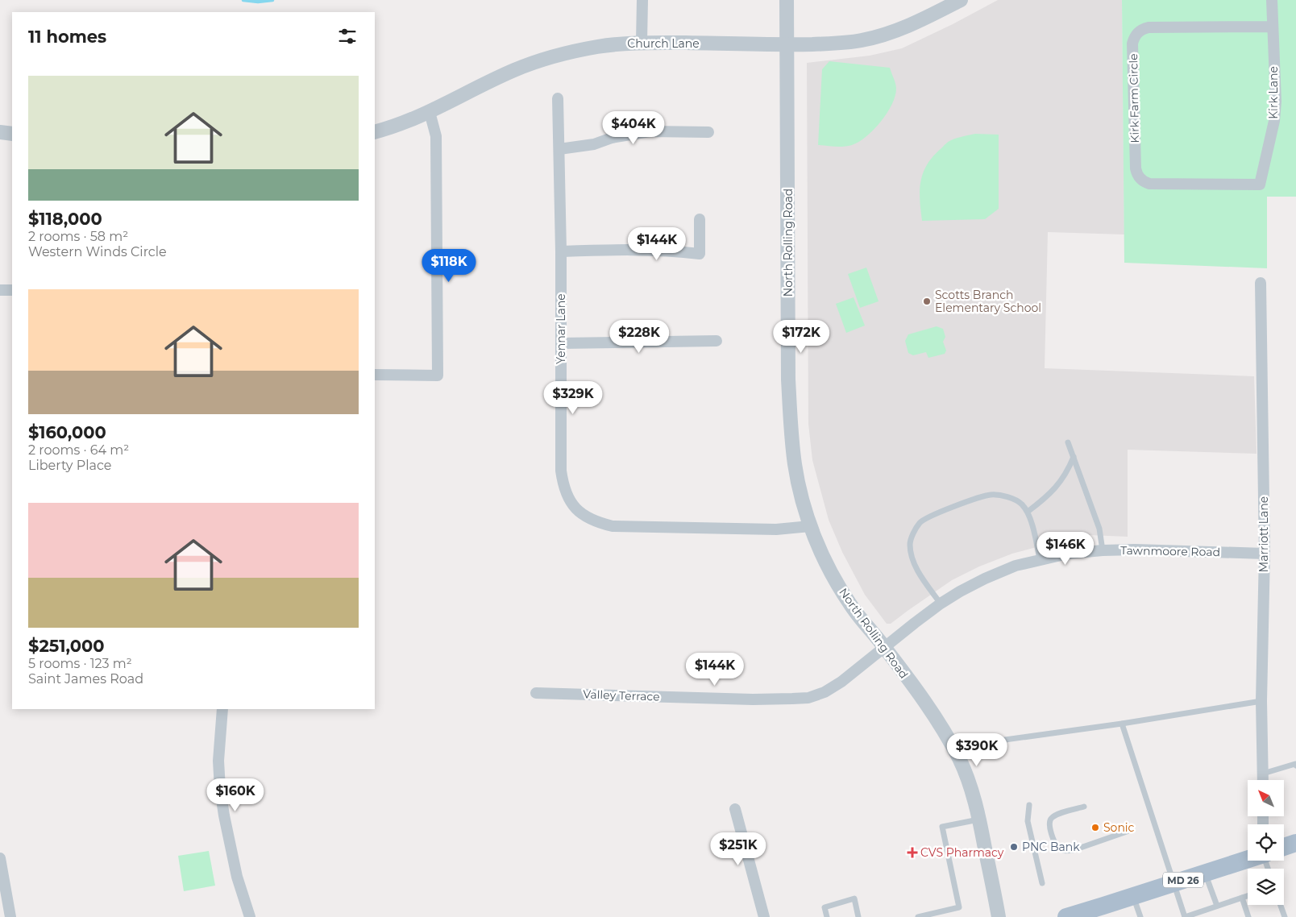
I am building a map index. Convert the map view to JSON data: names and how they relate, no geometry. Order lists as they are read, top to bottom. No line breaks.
{"streets":{"main road":["MD 26"],"street":["Church Lane","Kirk Lane","Kirk Farm Circle","North Rolling Road","Yennar Lane","Marriott Lane","Tawnmoore Road","Valley Terrace"]},"crossings":[["Church Lane","North Rolling Road"],["Kirk Lane","Kirk Farm Circle"],["North Rolling Road","Yennar Lane"],["North Rolling Road","Tawnmoore Road"],["North Rolling Road","Valley Terrace"],["Marriott Lane","Tawnmoore Road"],["Tawnmoore Road","Valley Terrace"]],"places":{"other":["Scotts Branch Elementary School","Sonic","PNC Bank"],"health":["CVS Pharmacy"]},"north":"top left","page":{"heading":"11 homes","list":[{"name":"$118,000","note":"2 rooms · 58 m² · Western Winds Circle"},{"name":"$160,000","note":"2 rooms · 64 m² · Liberty Place"},{"name":"$251,000","note":"5 rooms · 123 m² · Saint James Road"}],"price":["$404K","$144K","$118K","$228K","$172K","$329K","$146K","$144K","$390K","$160K","$251K"]}}
